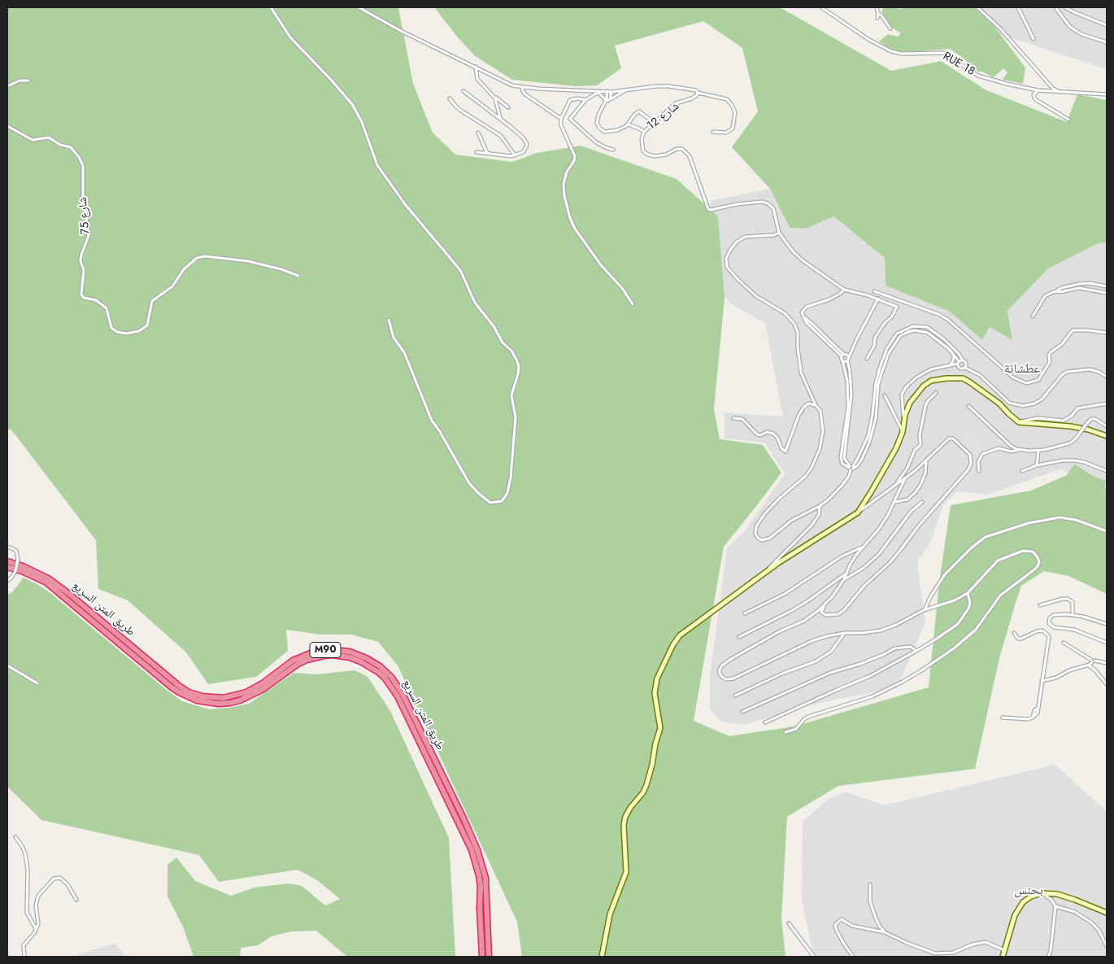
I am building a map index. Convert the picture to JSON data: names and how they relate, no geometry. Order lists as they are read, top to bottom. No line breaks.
{"streets":{"highway":["طريق المتن السريع","M90"],"street":["RUE 18","شارع 12","شارع 75"]},"districts":["عطشانة","بحنس"]}
